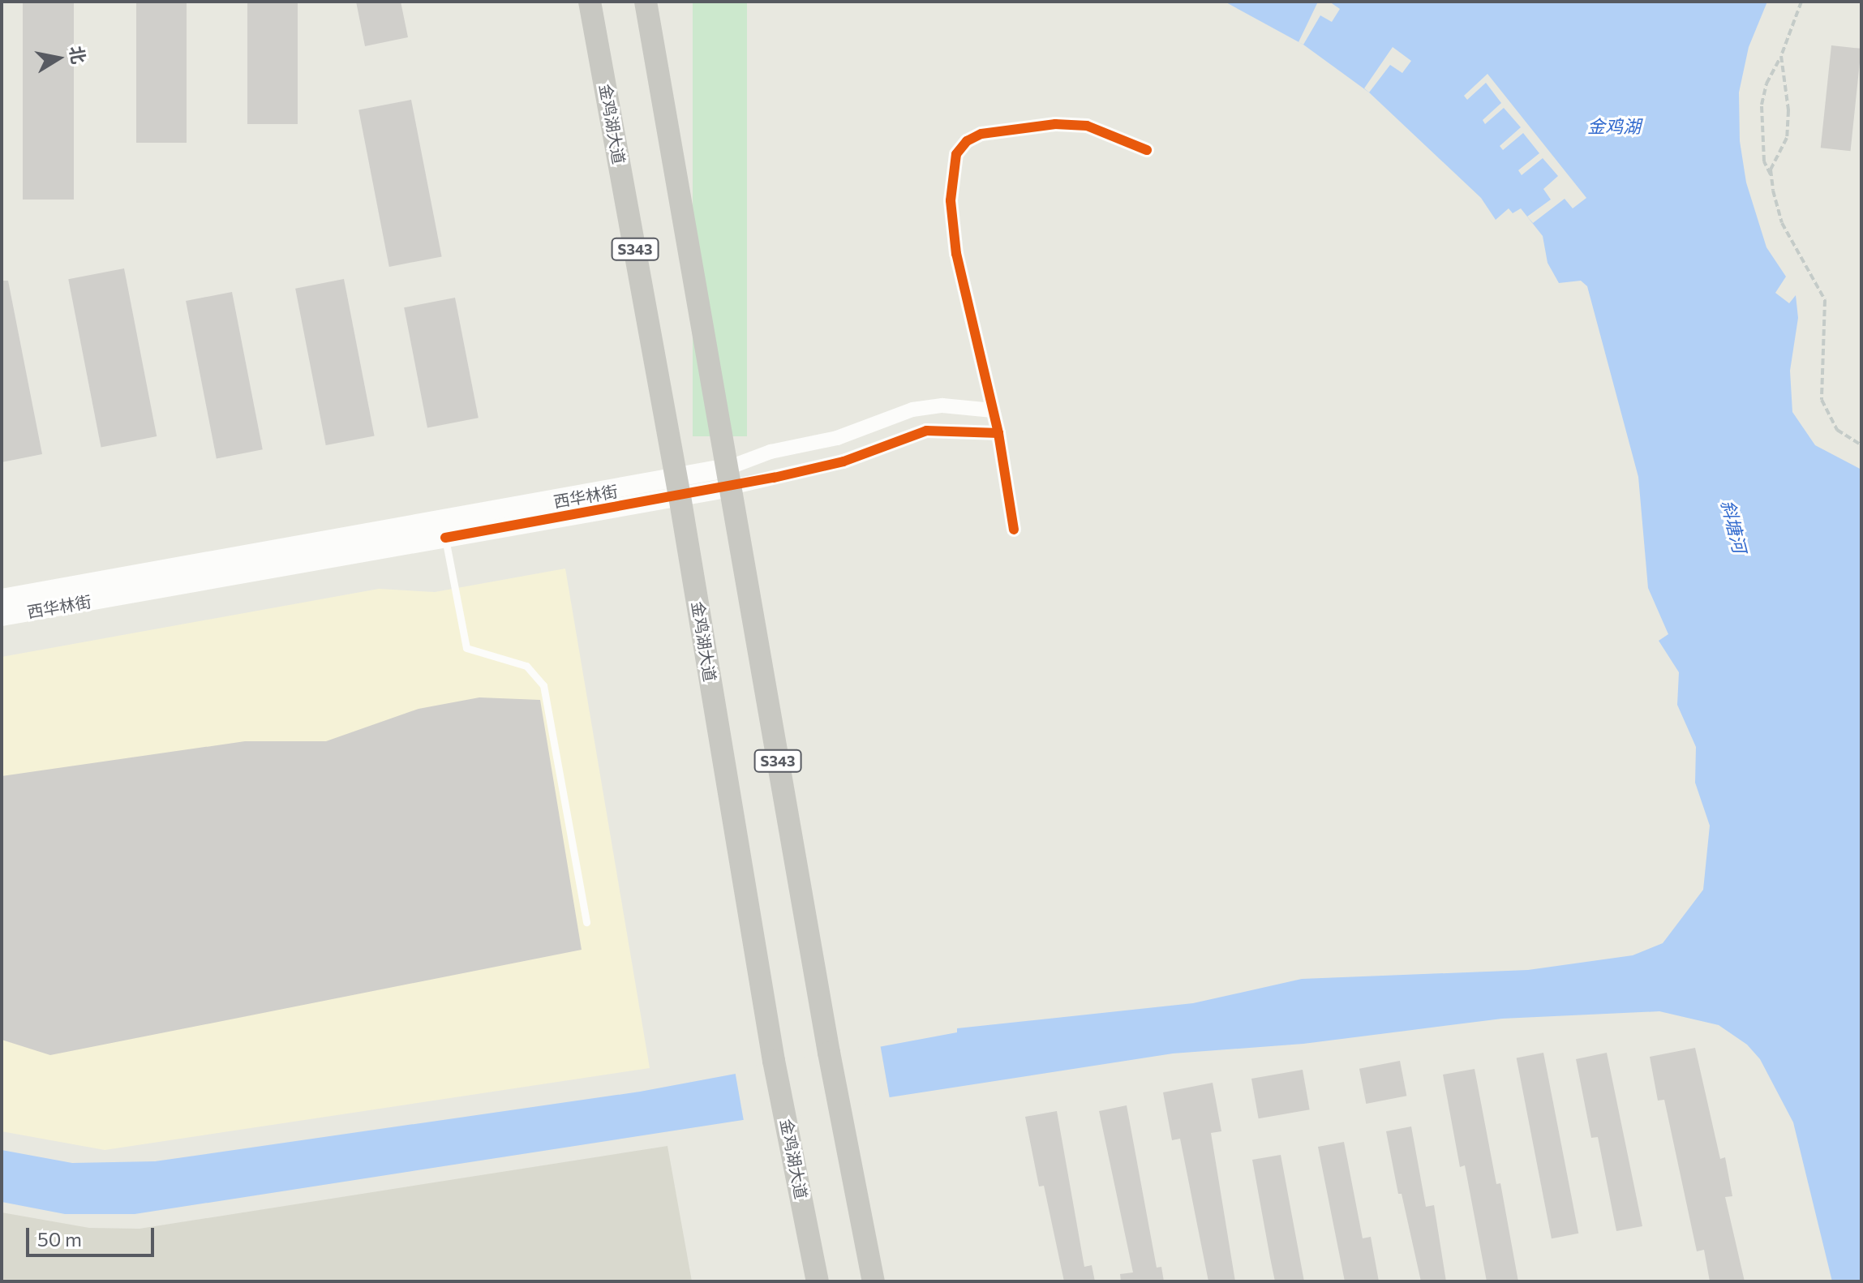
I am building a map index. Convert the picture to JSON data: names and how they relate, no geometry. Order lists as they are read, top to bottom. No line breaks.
{"streets":{"main road":["金鸡湖大道","S343","西华林街"]},"crossings":[["金鸡湖大道","西华林街"],["S343","西华林街"]],"water":["金鸡湖","斜塘河"],"scale_bar":"50 m","north":"right"}
